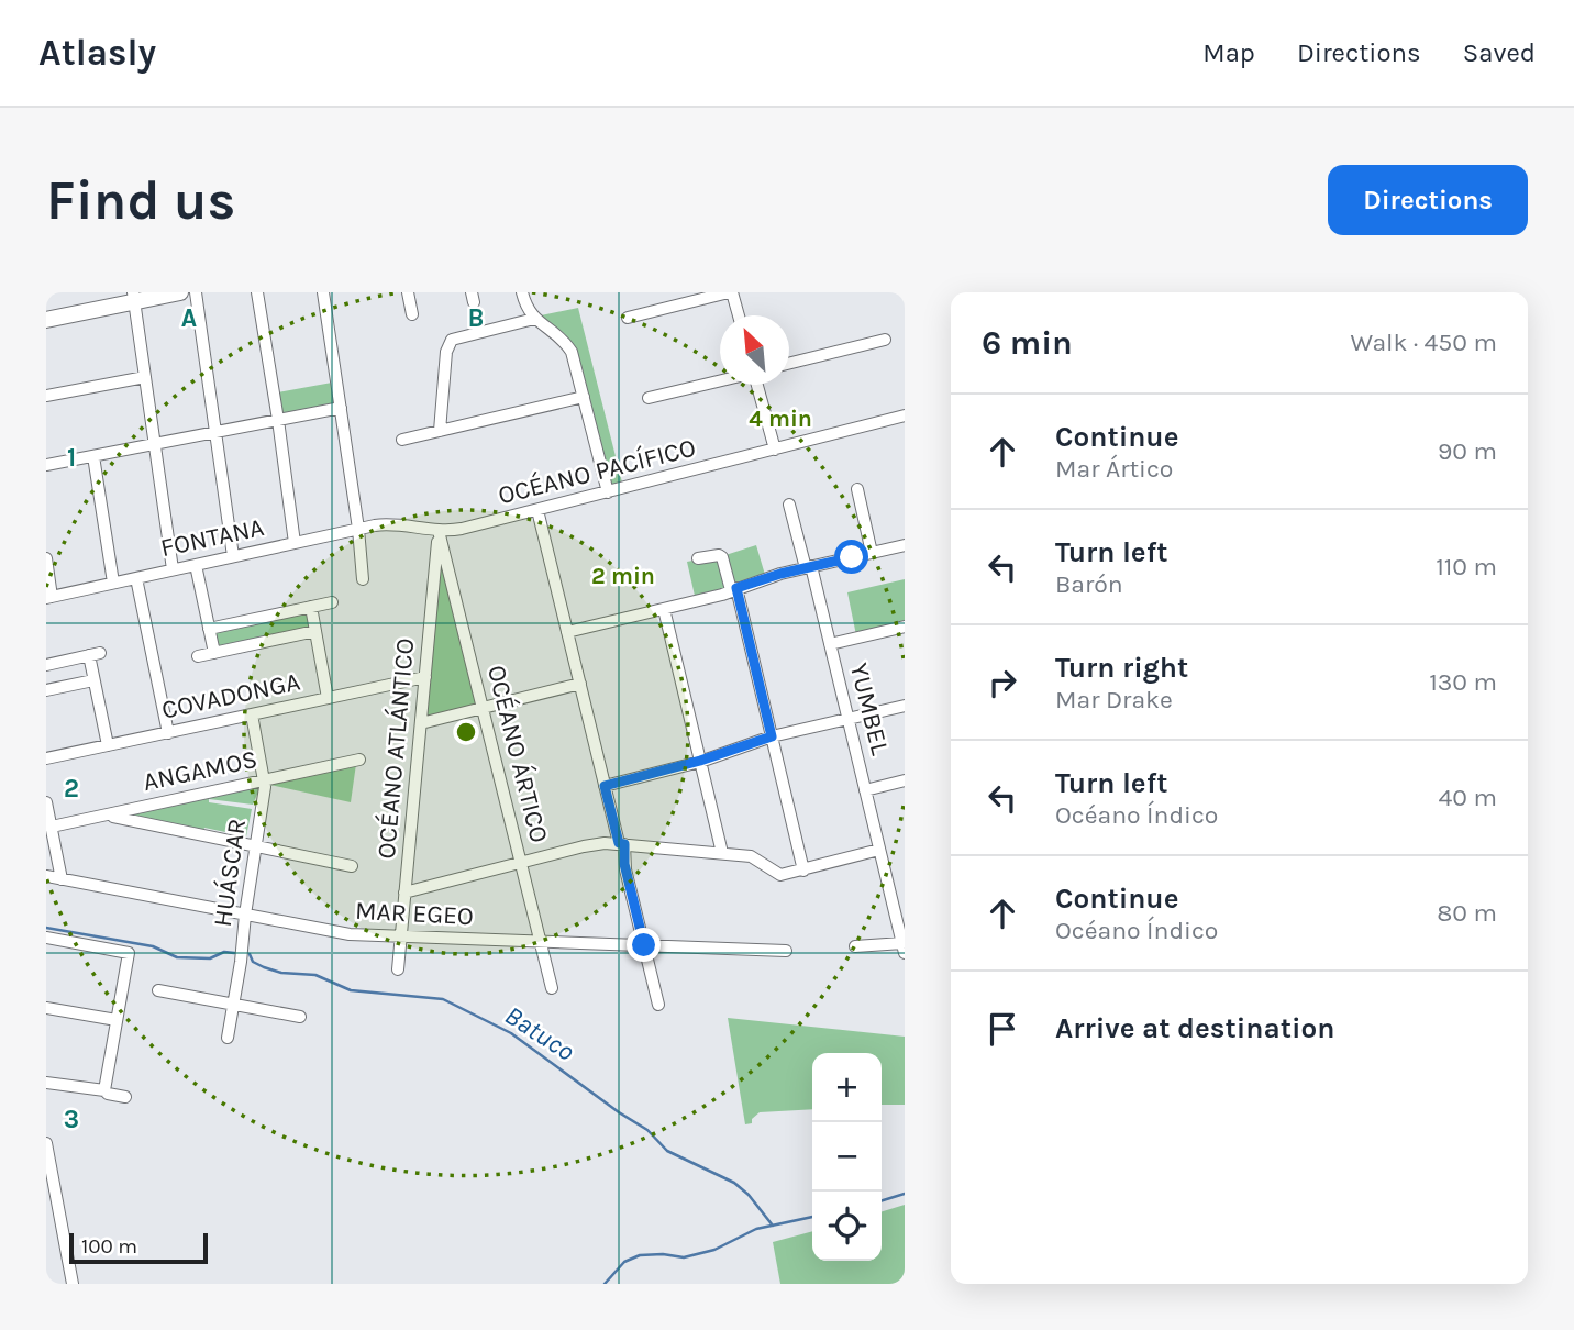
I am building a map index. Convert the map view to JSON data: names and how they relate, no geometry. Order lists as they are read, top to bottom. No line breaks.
{"streets":{"street":["OCÉANO PACÍFICO","FONTANA","COVADONGA","YUMBEL","OCÉANO ATLÁNTICO","OCÉANO ÁRTICO","ANGAMOS","HUÁSCAR","MAR EGEO"]},"crossings":[["OCÉANO PACÍFICO","FONTANA"],["OCÉANO PACÍFICO","OCÉANO ATLÁNTICO"],["OCÉANO PACÍFICO","OCÉANO ÁRTICO"],["COVADONGA","OCÉANO ATLÁNTICO"],["COVADONGA","HUÁSCAR"],["OCÉANO ATLÁNTICO","OCÉANO ÁRTICO"],["OCÉANO ATLÁNTICO","MAR EGEO"],["OCÉANO ÁRTICO","MAR EGEO"],["ANGAMOS","HUÁSCAR"],["HUÁSCAR","MAR EGEO"]],"water":["Batuco"],"scale_bar":"100 m","north":"top left","page":{"header":"Atlasly","nav":["Map","Directions","Saved"],"buttons":"Directions","title":"Find us","heading":["6 min","Walk · 450 m"],"list":[["Continue","Mar Ártico","90 m"],["Turn left","Barón","110 m"],["Turn right","Mar Drake","130 m"],["Turn left","Océano Índico","40 m"],["Continue","Océano Índico","80 m"],"Arrive at destination"],"map_buttons":["+","−"],"scale":"100 m"},"grid":{"columns":["A","B"],"rows":["1","2","3"]},"rings":["4 min","2 min"]}
